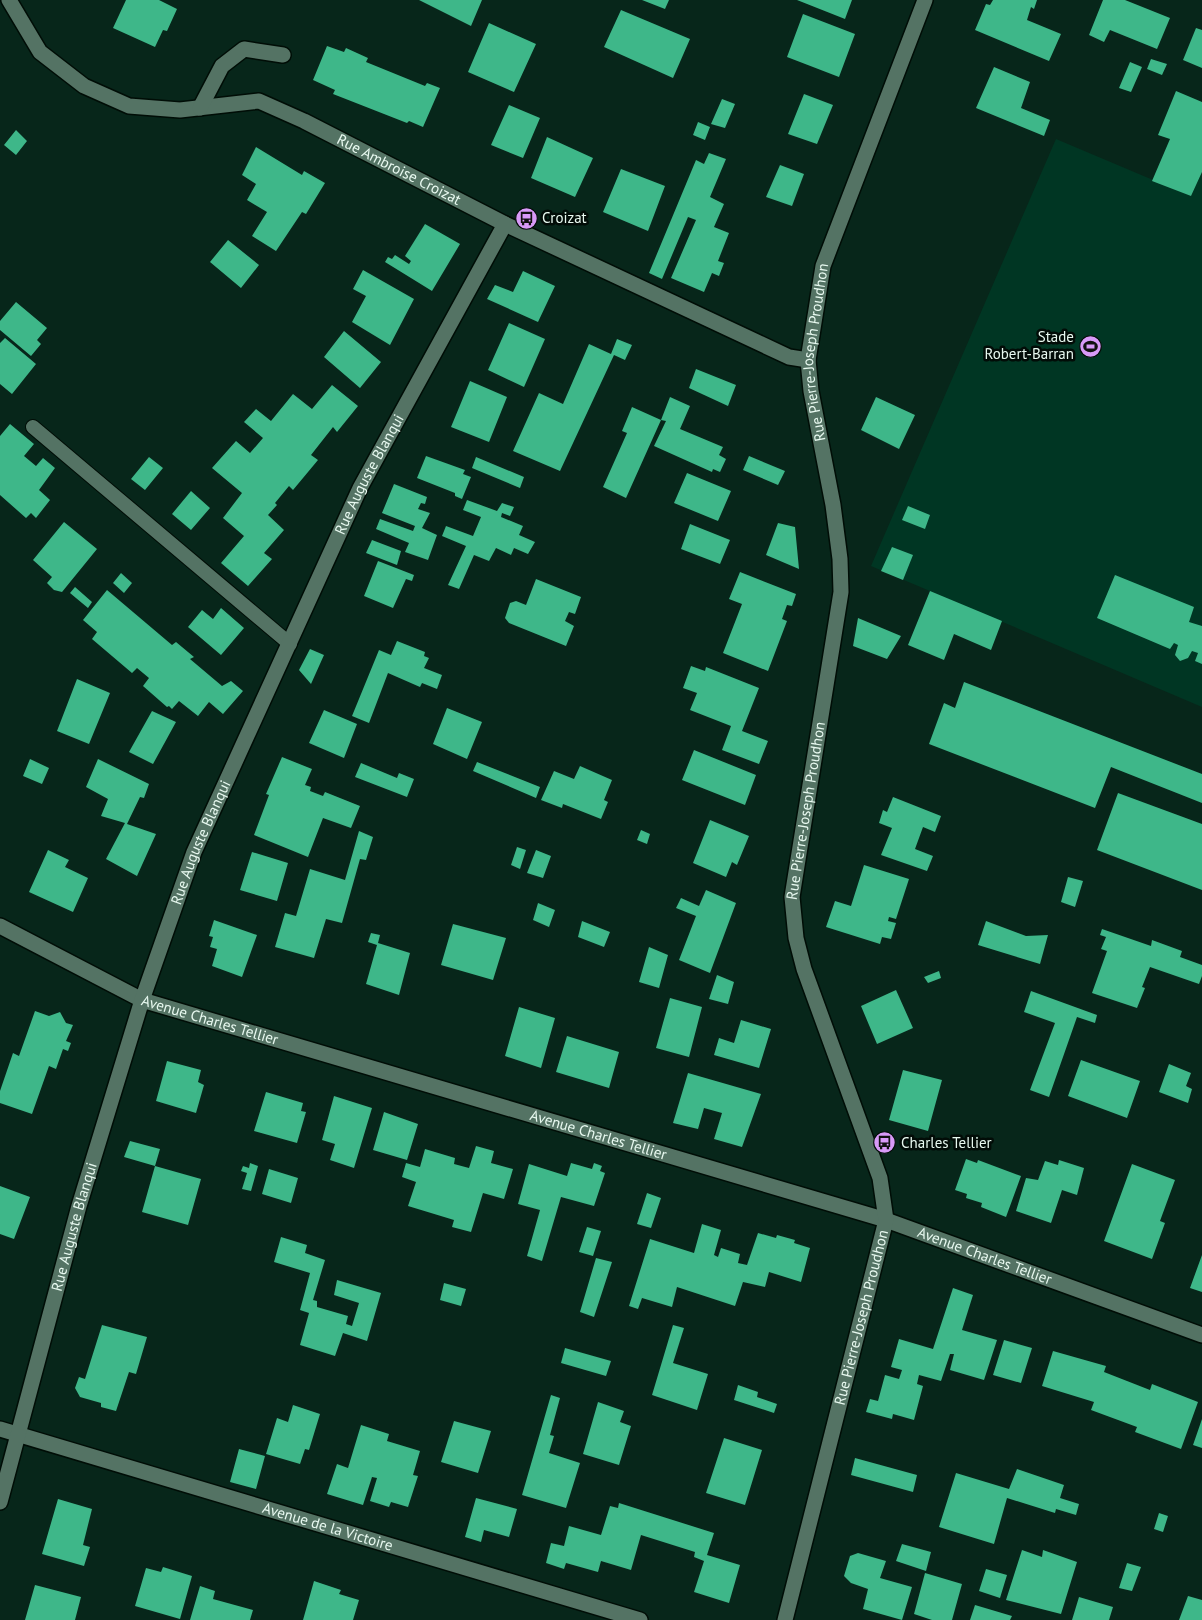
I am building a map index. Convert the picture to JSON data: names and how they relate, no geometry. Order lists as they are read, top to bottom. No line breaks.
{"streets":{"street":["Rue Ambroise Croizat","Rue Pierre-Joseph Proudhon","Rue Auguste Blanqui","Avenue Charles Tellier","Avenue de la Victoire"]},"crossings":[["Rue Ambroise Croizat","Rue Pierre-Joseph Proudhon"],["Rue Ambroise Croizat","Rue Auguste Blanqui"],["Rue Pierre-Joseph Proudhon","Avenue Charles Tellier"],["Rue Auguste Blanqui","Avenue Charles Tellier"],["Rue Auguste Blanqui","Avenue de la Victoire"]],"places":{"bus stop":["Croizat","Charles Tellier"],"sports":["Stade Robert-Barran"]}}
